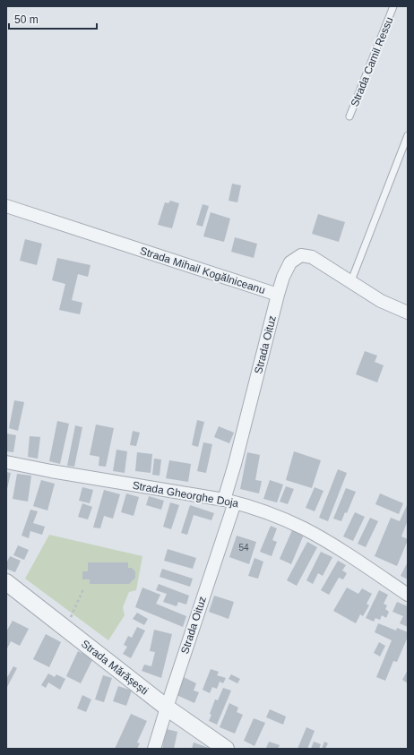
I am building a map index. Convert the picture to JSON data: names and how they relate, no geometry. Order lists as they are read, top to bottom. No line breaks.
{"streets":{"street":["Strada Mihail Kogălniceanu","Strada Oituz","Strada Gheorghe Doja","Strada Mărășești"],"lane":["Strada Camil Ressu"]},"crossings":[["Strada Mihail Kogălniceanu","Strada Oituz"],["Strada Oituz","Strada Gheorghe Doja"],["Strada Oituz","Strada Mărășești"]],"house_numbers":["54"],"scale_bar":"50 m"}
